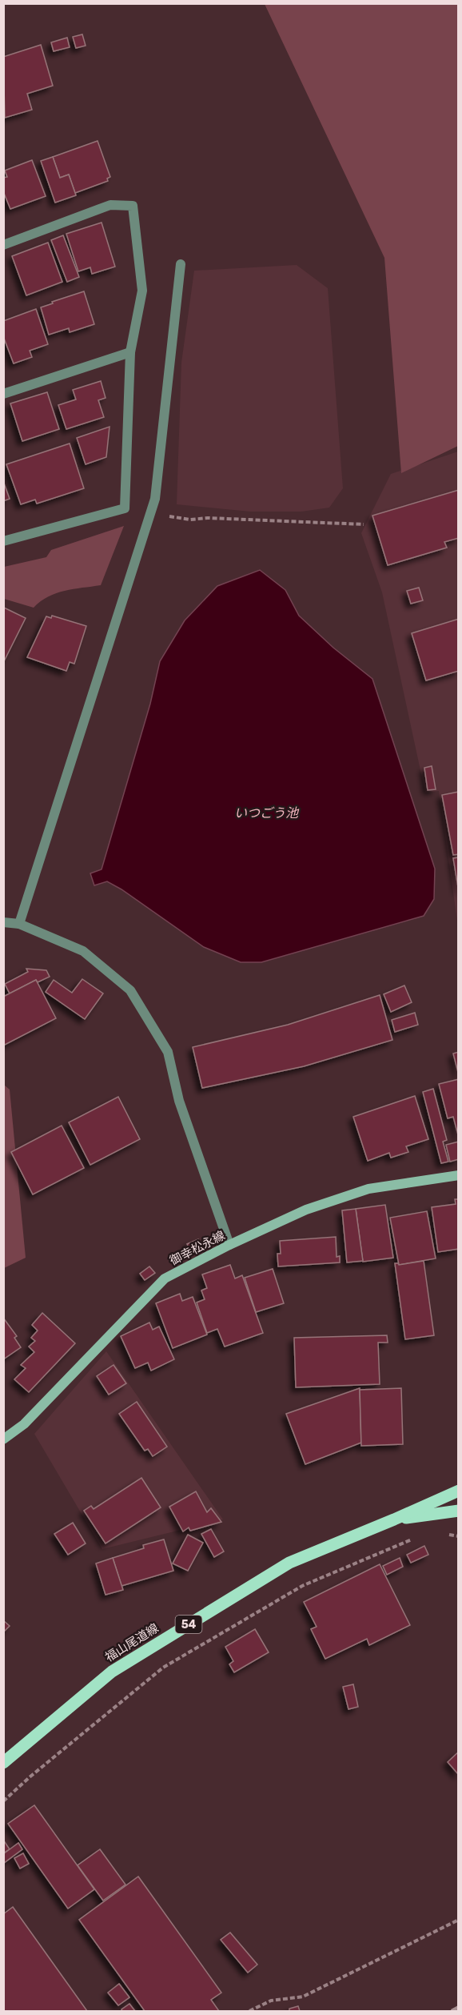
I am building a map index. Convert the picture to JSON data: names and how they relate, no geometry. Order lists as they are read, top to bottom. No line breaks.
{"streets":{"main road":["御幸松永線","54","福山尾道線"]},"water":["いつごう池"]}
